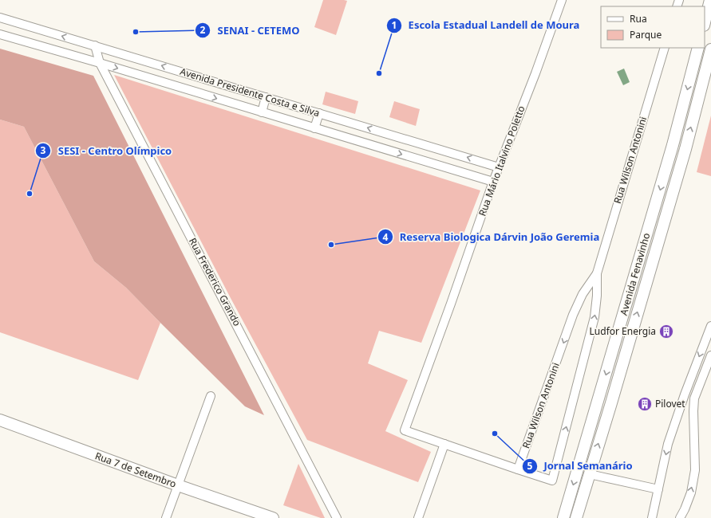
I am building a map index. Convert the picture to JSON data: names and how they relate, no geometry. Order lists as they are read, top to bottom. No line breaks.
{"streets":{"street":["Avenida Presidente Costa e Silva","Rua Wilson Antonini","Rua Mário Italvino Poletto","Avenida Fenavinho","Rua Frederico Grando","Rua 7 de Setembro"]},"crossings":[["Avenida Presidente Costa e Silva","Rua Mário Italvino Poletto"],["Avenida Presidente Costa e Silva","Rua Frederico Grando"]],"places":{"other":["SENAI - CETEMO","Escola Estadual Landell de Moura","SESI - Centro Olímpico","Reserva Biologica Dárvin João Geremia","Jornal Semanário"],"building":["Ludfor Energia","Pilovet"]},"legend":["Rua","Parque"]}
